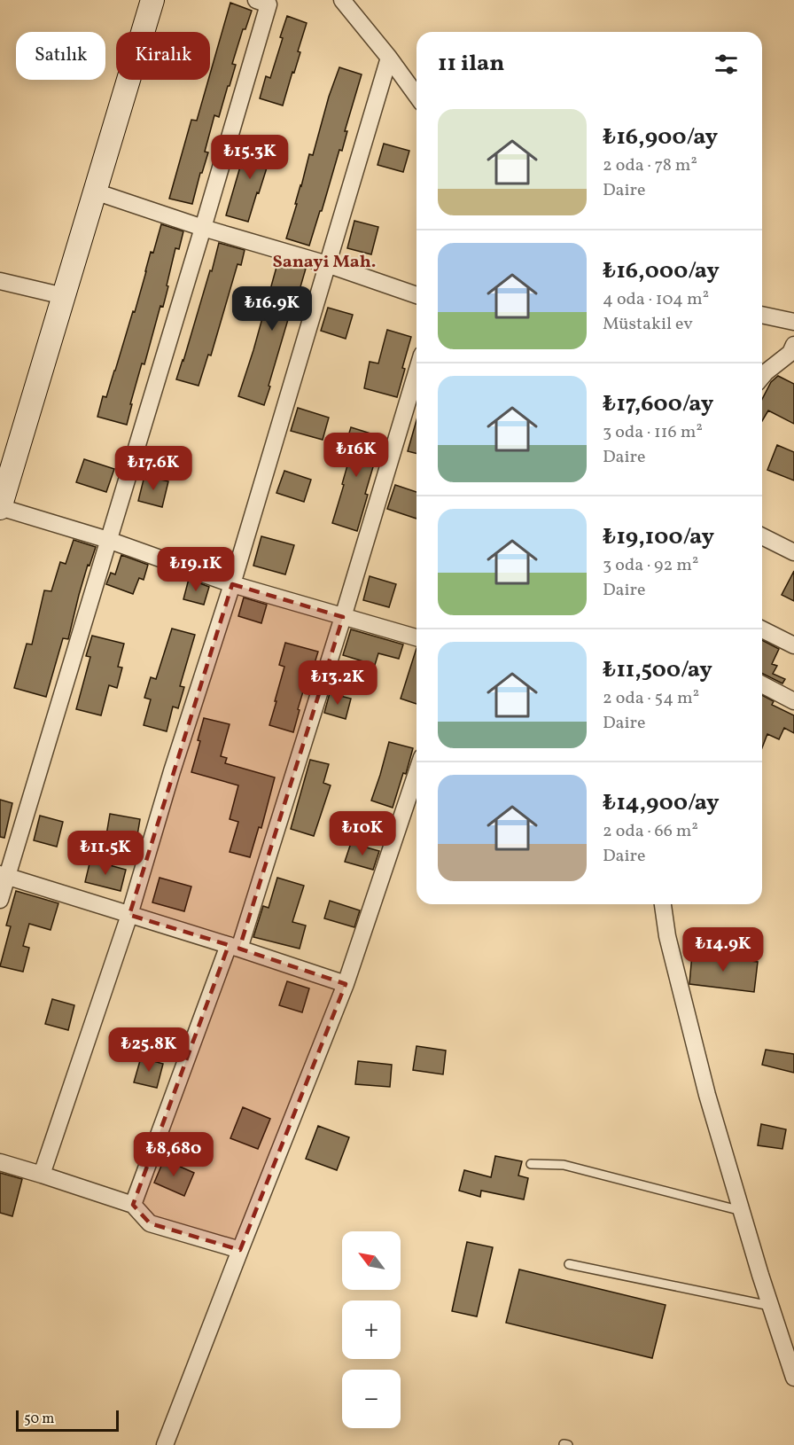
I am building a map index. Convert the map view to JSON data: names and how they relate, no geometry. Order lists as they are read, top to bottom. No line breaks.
{"districts":["Sanayi Mah."],"scale_bar":"50 m","north":"top left","page":{"chip":["Satılık","Kiralık"],"heading":"11 ilan","list":[{"name":"₺16,900/ay","note":"2 oda · 78 m² · Daire"},{"name":"₺16,000/ay","note":"4 oda · 104 m² · Müstakil ev"},{"name":"₺17,600/ay","note":"3 oda · 116 m² · Daire"},{"name":"₺19,100/ay","note":"3 oda · 92 m² · Daire"},{"name":"₺11,500/ay","note":"2 oda · 54 m² · Daire"},{"name":"₺14,900/ay","note":"2 oda · 66 m² · Daire"}],"price":["₺15.3K","₺16.9K","₺16K","₺17.6K","₺19.1K","₺13.2K","₺10K","₺11.5K","₺14.9K","₺25.8K","₺8,680"],"map_buttons":["+","−"],"scale":"50 m"}}
